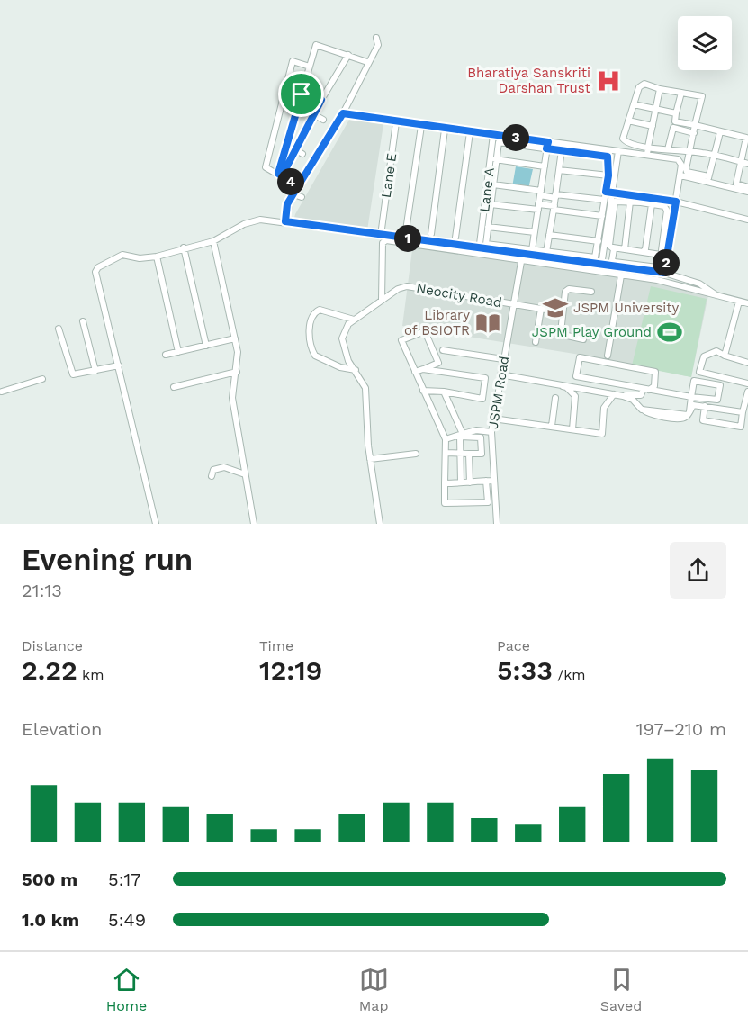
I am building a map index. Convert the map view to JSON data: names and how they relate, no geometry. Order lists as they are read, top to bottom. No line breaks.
{"streets":{"street":["Lane E","Lane A","Neocity Road","JSPM Road"]},"crossings":[["Neocity Road","JSPM Road"]],"places":{"hospital":["Bharatiya Sanskriti Darshan Trust"],"school or university":["JSPM University"],"library":["Library of BSIOTR"],"sports":["JSPM Play Ground"]},"page":{"pins":["3","4","1","2"],"heading":["Evening run","21:13"],"stats":[["Distance","2.22 km"],["Time","12:19"],["Pace","5:33 /km"]],"chart":["Elevation","197–210 m"],"list":[{"name":"500 m","note":"5:17"},{"name":"1.0 km","note":"5:49"}],"tabs":["Home","Map","Saved"]}}
